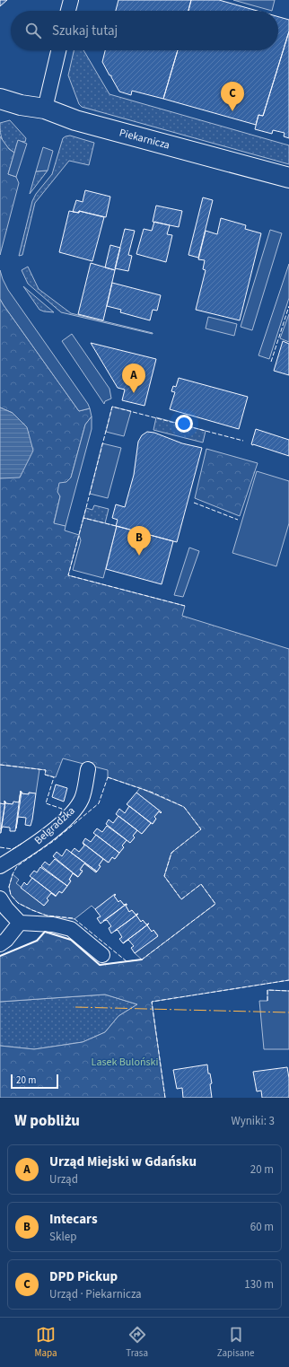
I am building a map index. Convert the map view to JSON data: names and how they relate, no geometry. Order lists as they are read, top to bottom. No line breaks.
{"streets":{"street":["Piekarnicza","Belgradzka"]},"parks":["Lasek Buloński"],"scale_bar":"20 m","page":{"search":"Szukaj tutaj","pins":["C","A","B"],"scale":"20 m","heading":["W pobliżu","Wyniki: 3"],"list":[{"mark":"A","name":"Urząd Miejski w Gdańsku","note":"Urząd","value":"20 m"},{"mark":"B","name":"Intecars","note":"Sklep","value":"60 m"},{"mark":"C","name":"DPD Pickup","note":"Urząd · Piekarnicza","value":"130 m"}],"nav":["Mapa","Trasa","Zapisane"]}}
